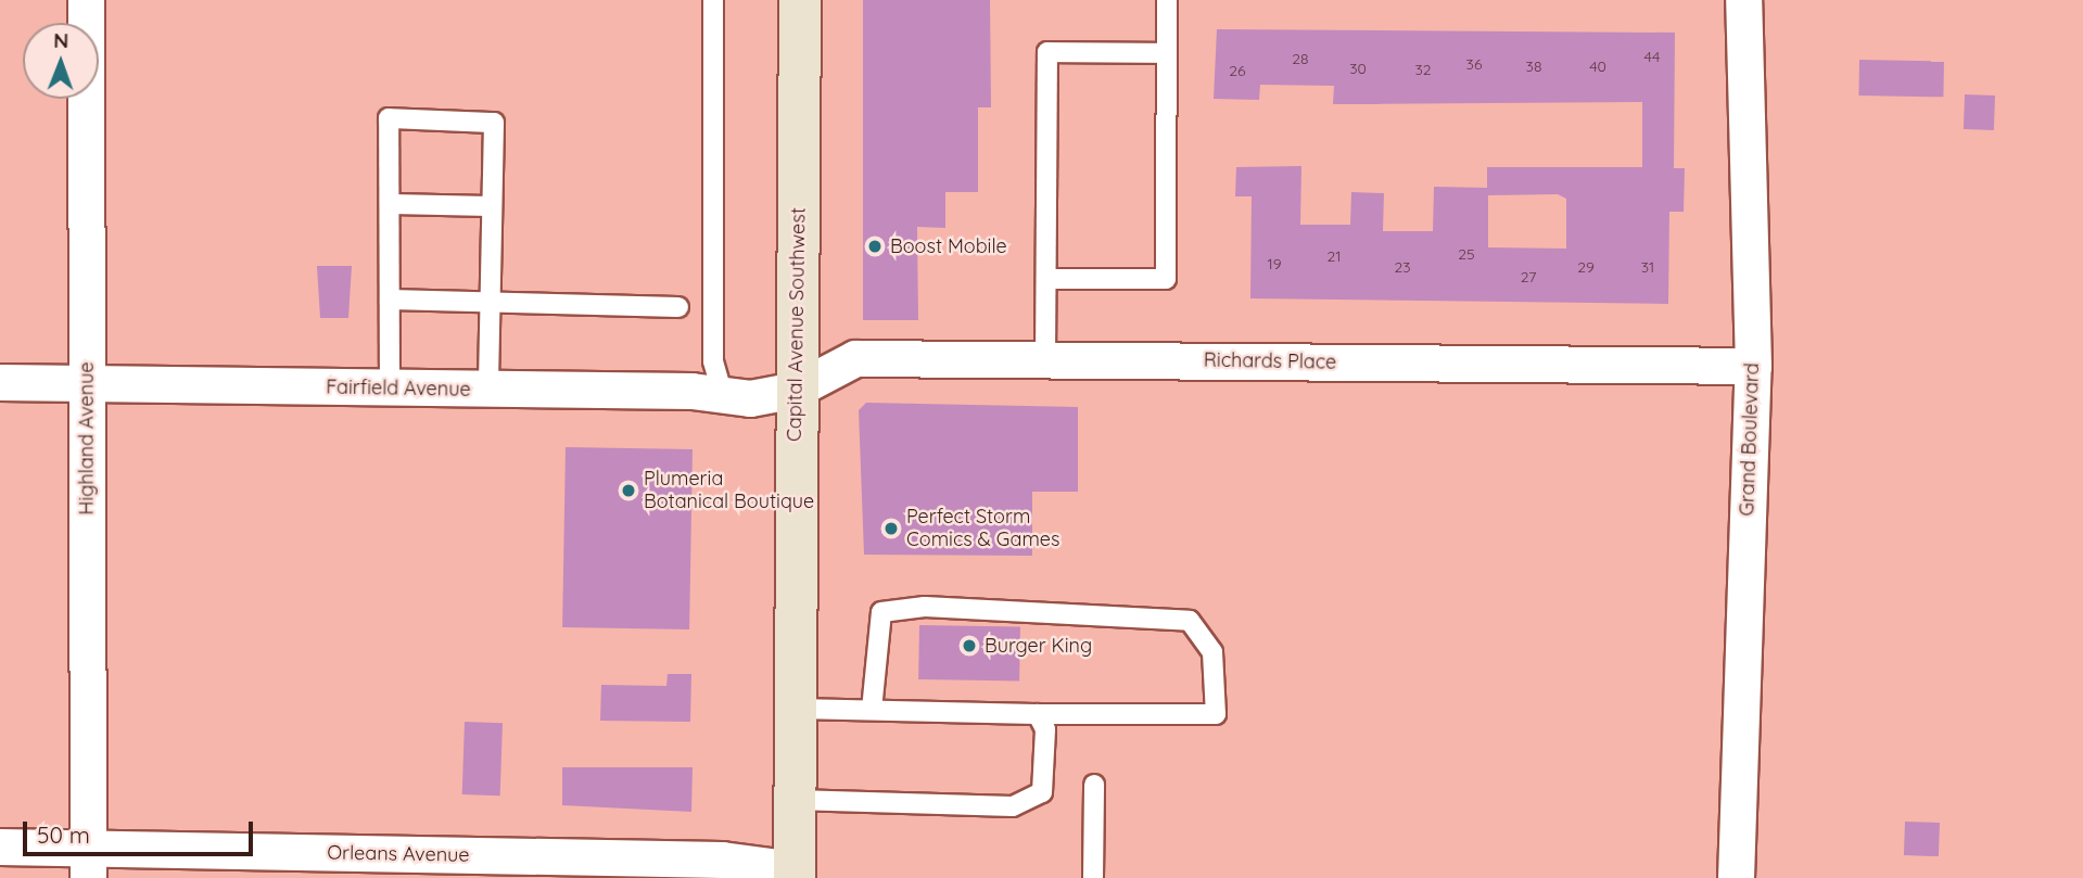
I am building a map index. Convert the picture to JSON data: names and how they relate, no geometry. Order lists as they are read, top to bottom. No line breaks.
{"streets":{"main road":["Capital Avenue Southwest"],"street":["Richards Place","Fairfield Avenue","Highland Avenue","Grand Boulevard","Orleans Avenue"]},"crossings":[["Capital Avenue Southwest","Richards Place"],["Capital Avenue Southwest","Fairfield Avenue"],["Capital Avenue Southwest","Orleans Avenue"],["Richards Place","Fairfield Avenue"],["Richards Place","Grand Boulevard"],["Fairfield Avenue","Highland Avenue"],["Highland Avenue","Orleans Avenue"]],"places":["Boost Mobile","Plumeria Botanical Boutique","Perfect Storm Comics & Games","Burger King"],"house_numbers":["44","28","36","38","40","30","32","26","25","21","19","23","29","31","27"],"scale_bar":"50 m","north":"top"}
